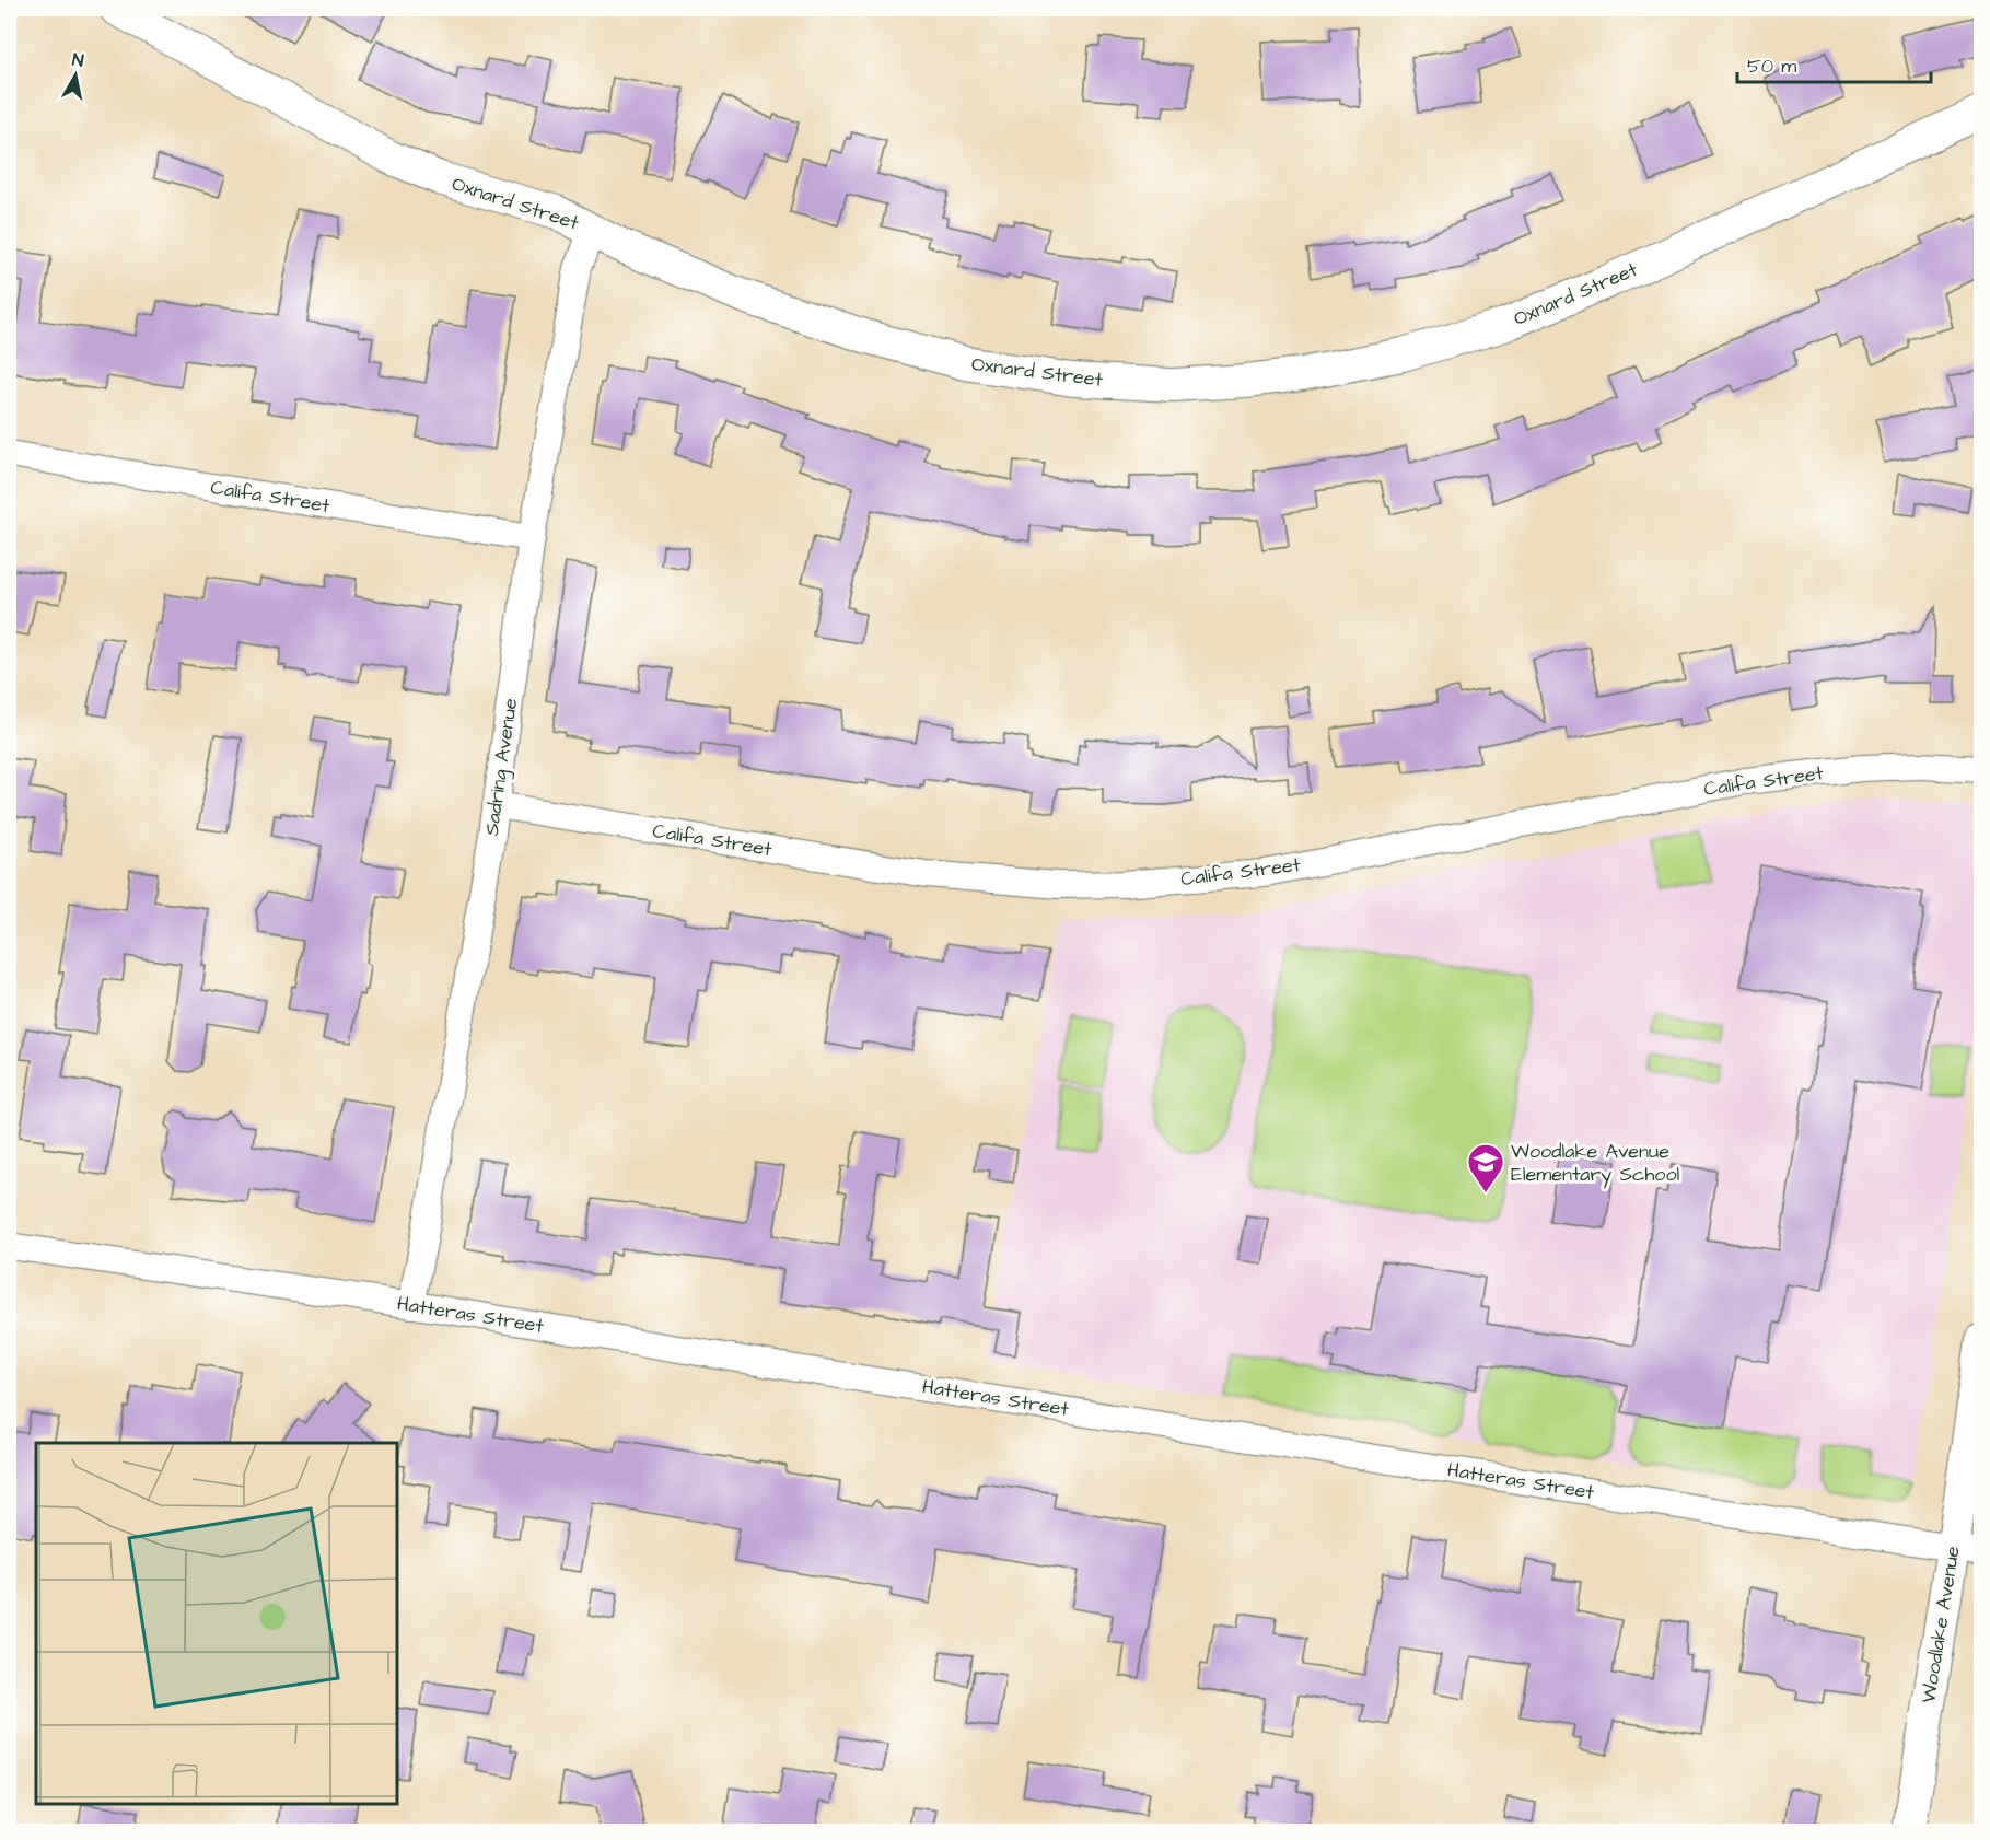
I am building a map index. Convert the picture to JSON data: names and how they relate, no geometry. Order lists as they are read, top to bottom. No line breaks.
{"streets":{"street":["Oxnard Street","Califa Street","Sadring Avenue","Hatteras Street","Woodlake Avenue"]},"crossings":[["Oxnard Street","Sadring Avenue"],["Califa Street","Sadring Avenue"],["Sadring Avenue","Hatteras Street"],["Hatteras Street","Woodlake Avenue"]],"places":{"school or university":["Woodlake Avenue Elementary School"]},"scale_bar":"50 m","north":"top"}
